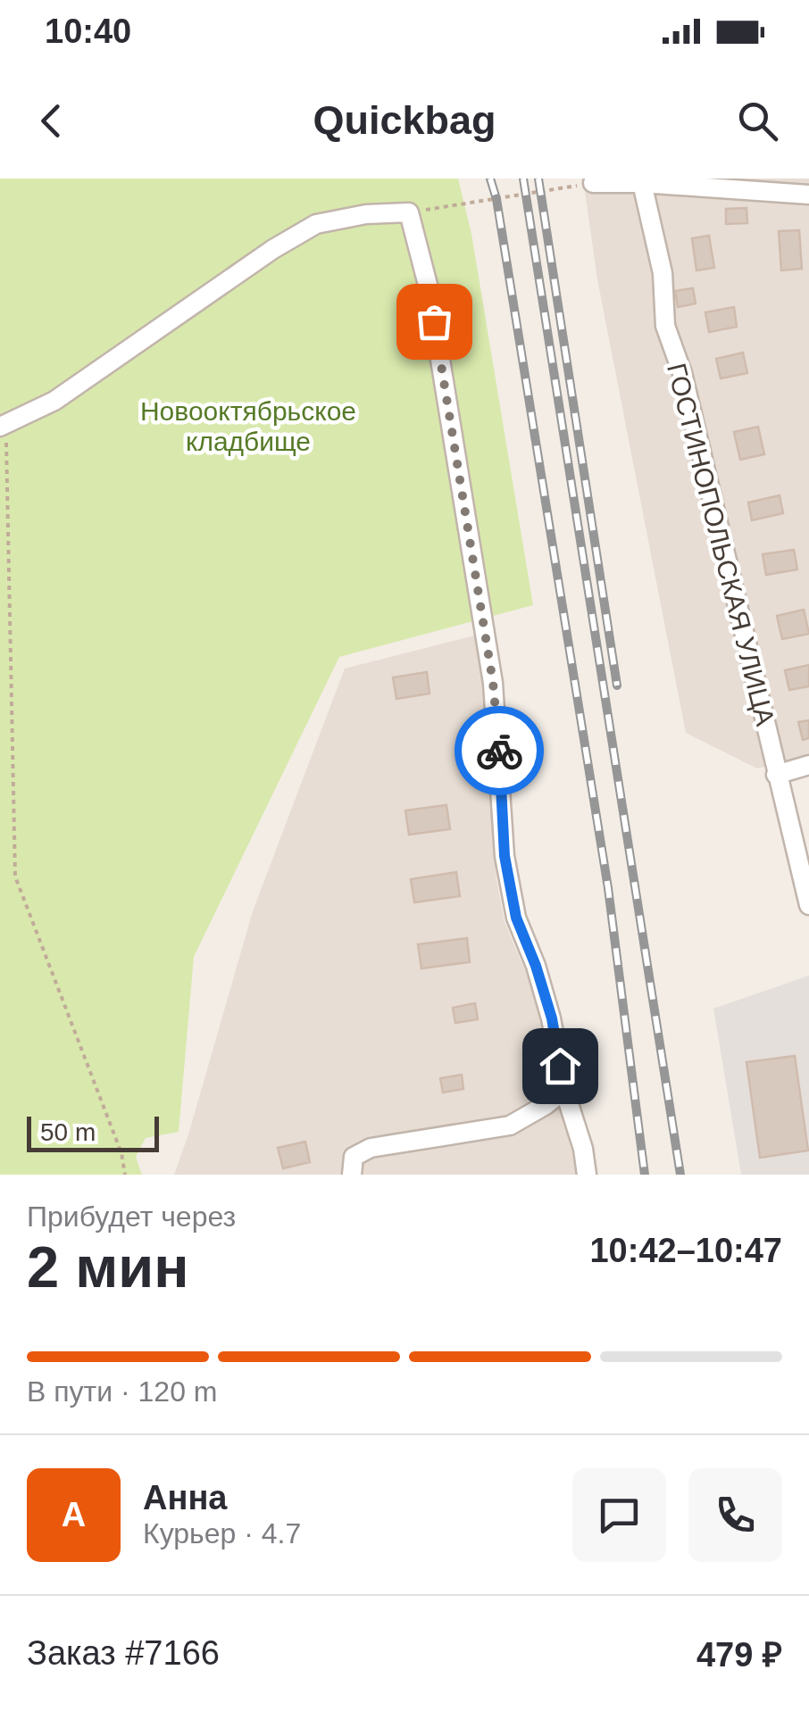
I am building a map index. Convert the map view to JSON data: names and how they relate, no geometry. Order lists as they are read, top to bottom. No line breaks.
{"streets":{"street":["ГОСТИНОПОЛЬСКАЯ УЛИЦА"]},"parks":["Новооктябрьское кладбище"],"scale_bar":"50 m","page":{"status":"10:40","header":"Quickbag","scale":"50 m","heading":["2 мин","Прибудет через","10:42–10:47"],"panel":["Анна","Курьер · 4.7","Заказ #7166","479 ₽"],"bar":"В пути · 120 m","round":"А"}}
